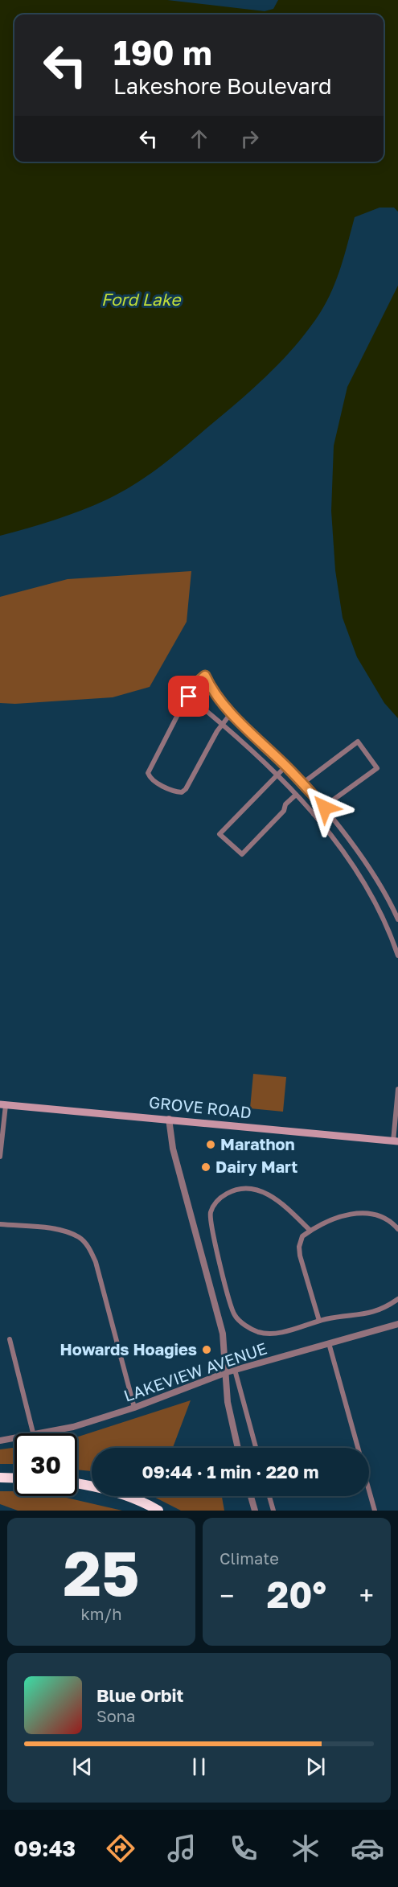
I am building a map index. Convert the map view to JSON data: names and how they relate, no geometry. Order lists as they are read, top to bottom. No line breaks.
{"streets":{"main road":["GROVE ROAD"],"street":["LAKEVIEW AVENUE"]},"water":["Ford Lake"],"places":["Marathon","Dairy Mart","Howards Hoagies"],"page":{"turn":["190 m","Lakeshore Boulevard"],"limit":"30","trip":"09:44 · 1 min · 220 m","tile":[["25","km/h"],"Climate"],"heat":["−","20°","+"],"song":["Blue Orbit","Sona"],"tabs":"09:43"}}
